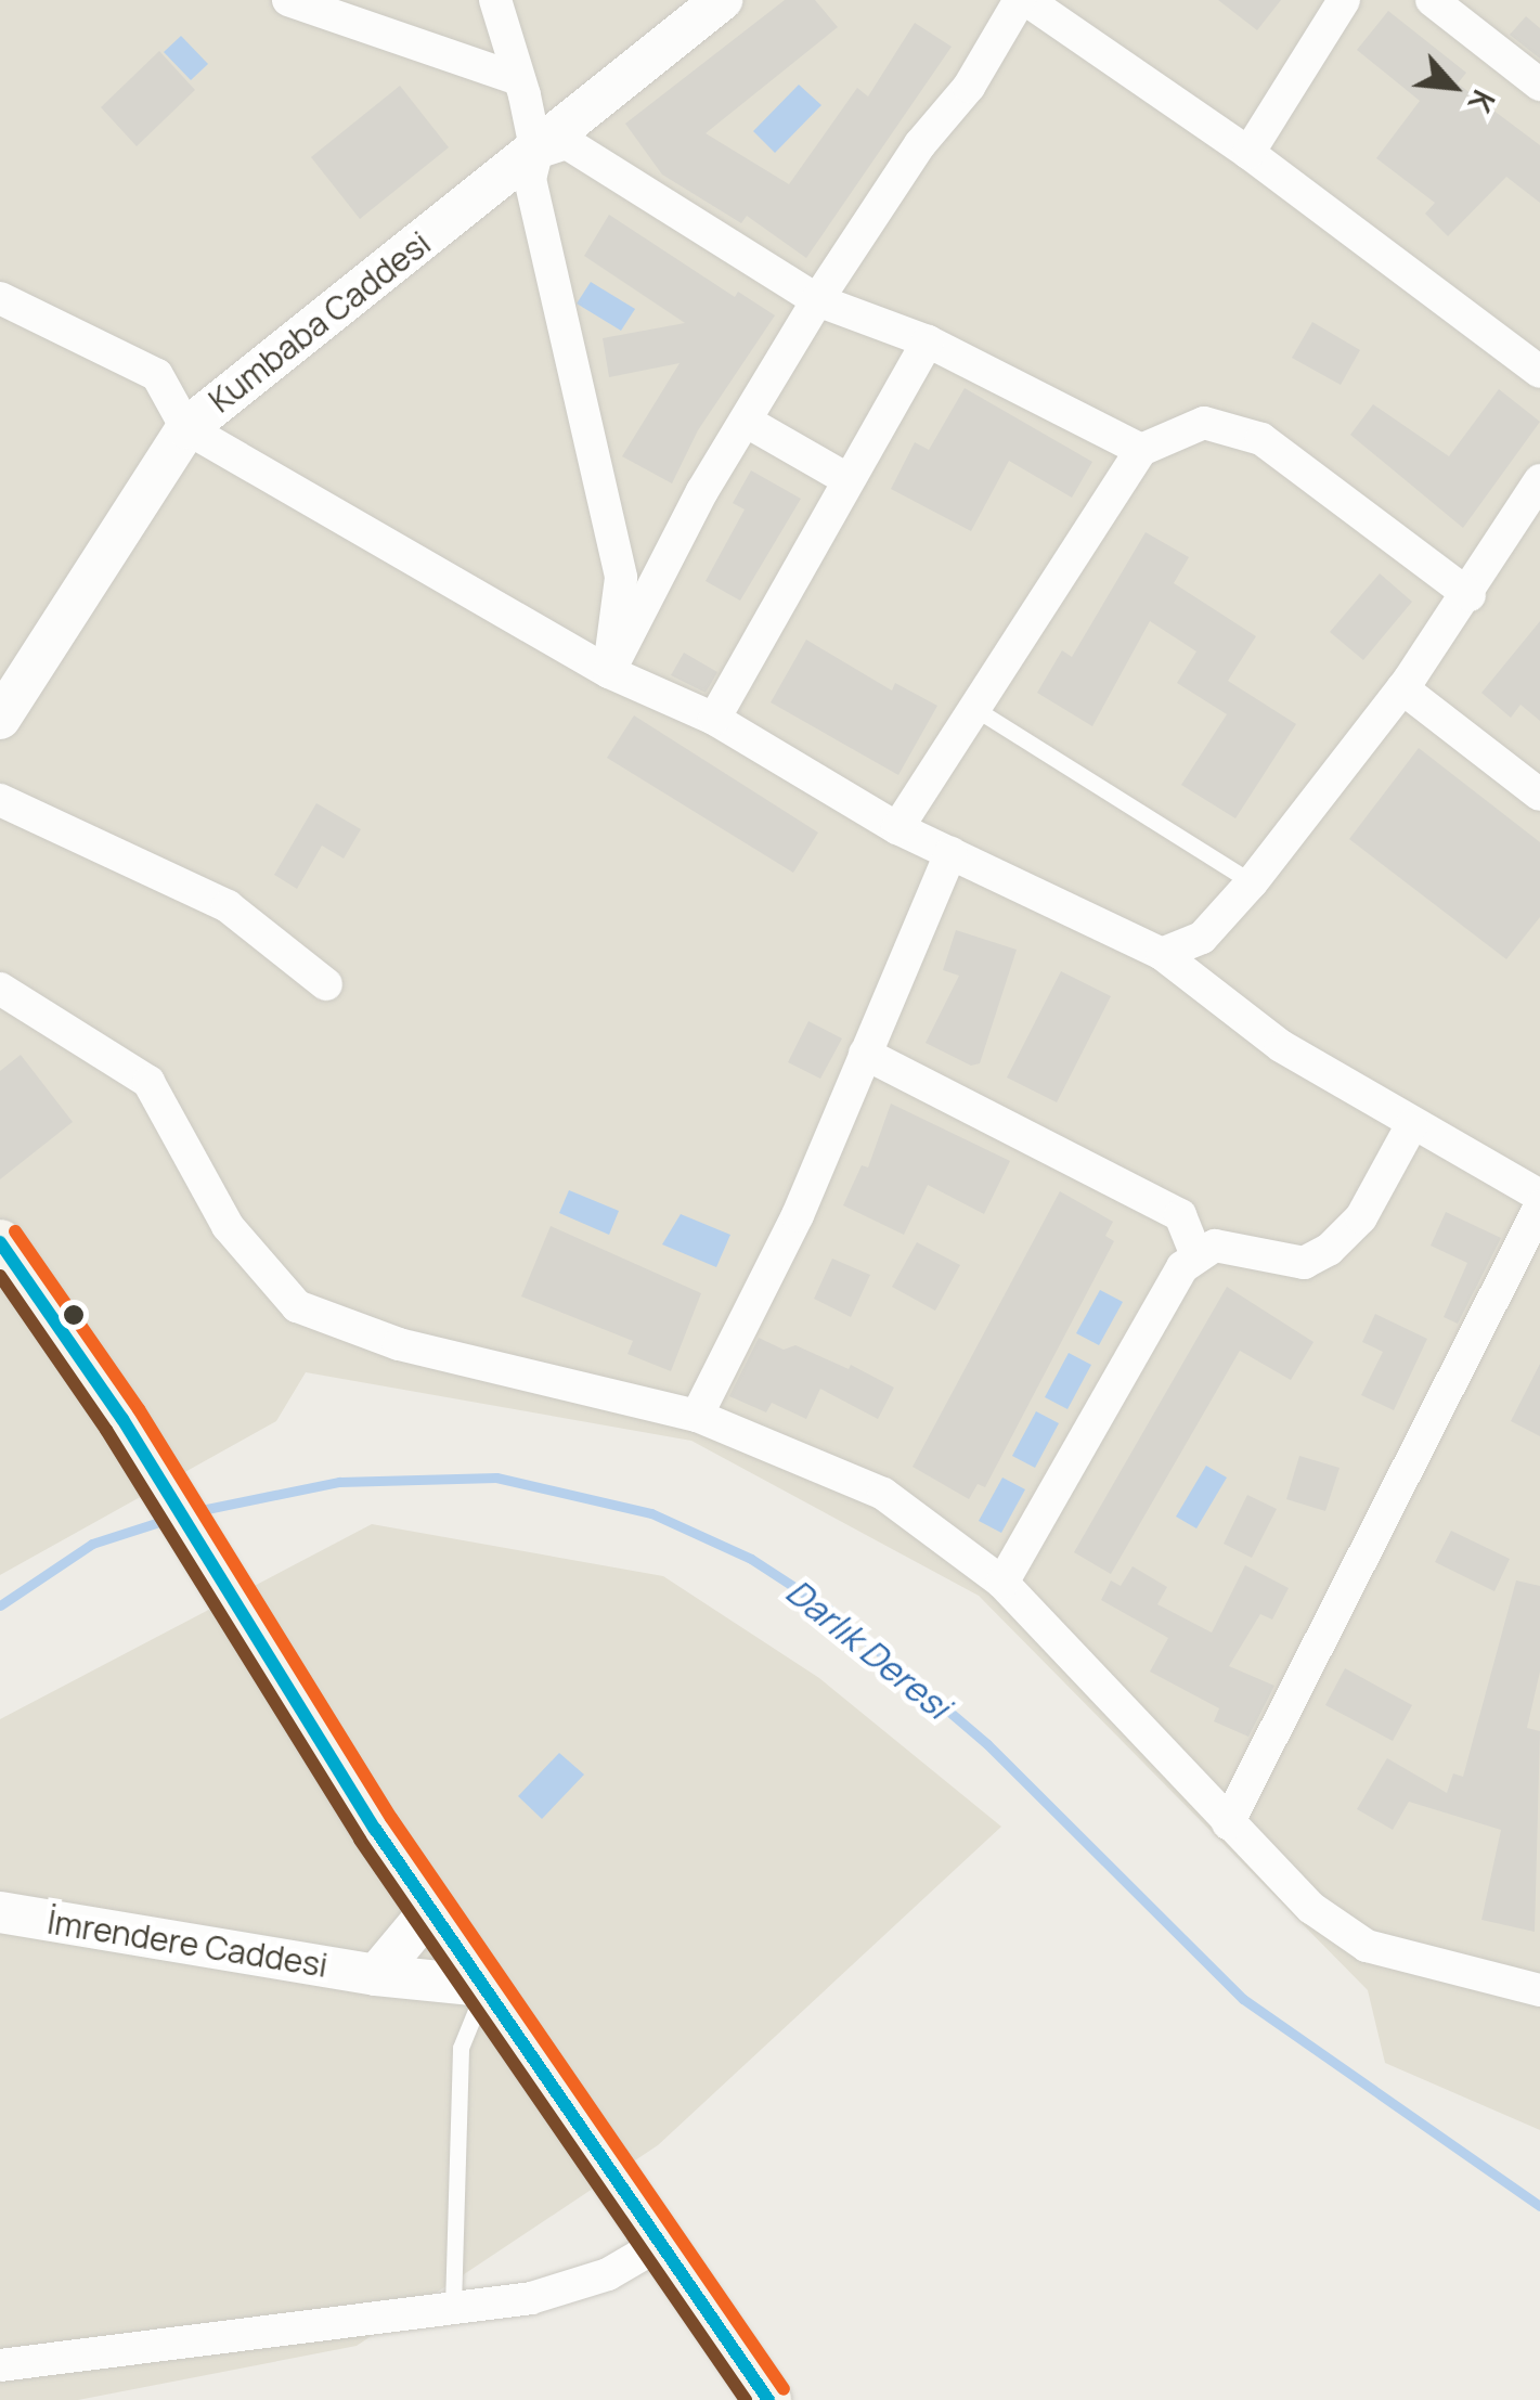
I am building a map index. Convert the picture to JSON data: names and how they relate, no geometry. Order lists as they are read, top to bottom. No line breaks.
{"streets":{"street":["Kumbaba Caddesi","İmrendere Caddesi"]},"water":["Darlık Deresi"],"north":"bottom right"}
